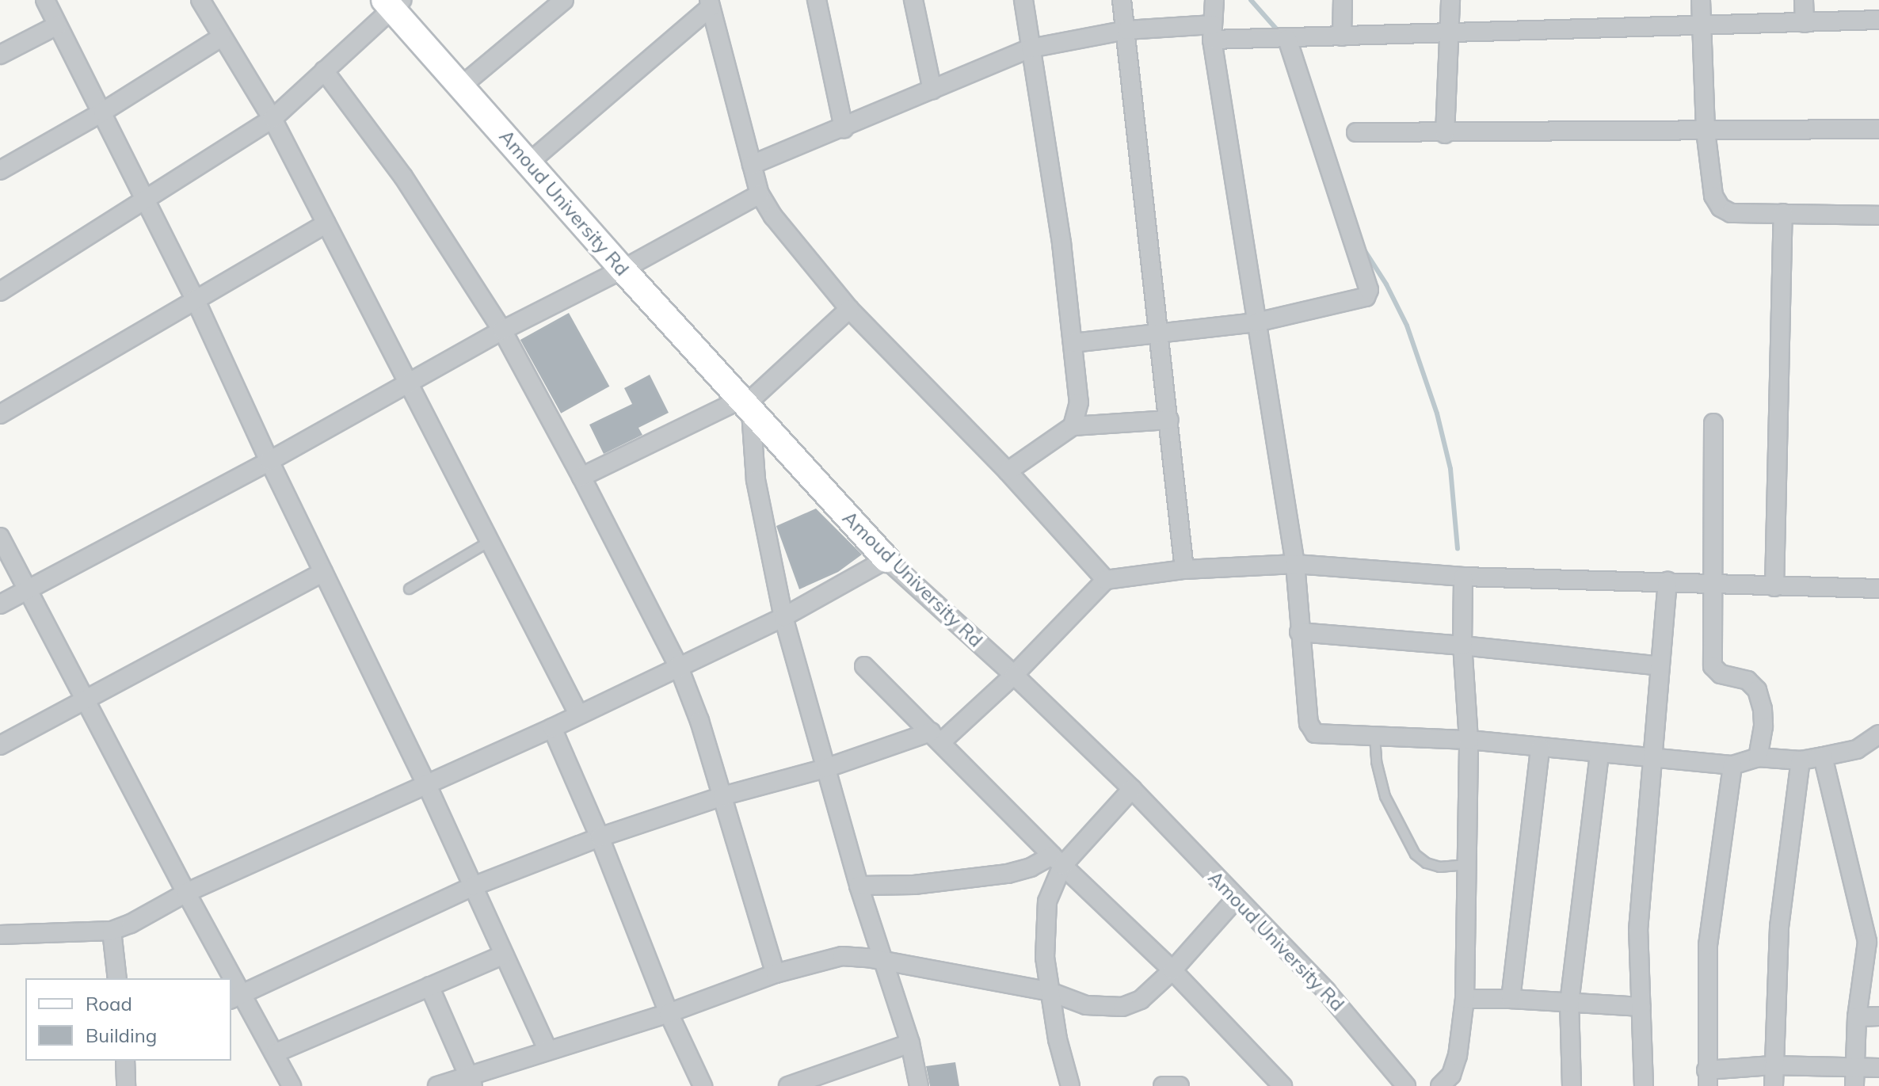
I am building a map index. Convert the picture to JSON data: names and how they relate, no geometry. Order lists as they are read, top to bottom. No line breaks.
{"streets":{"street":["Amoud University Rd"]},"legend":["Road","Building"]}
